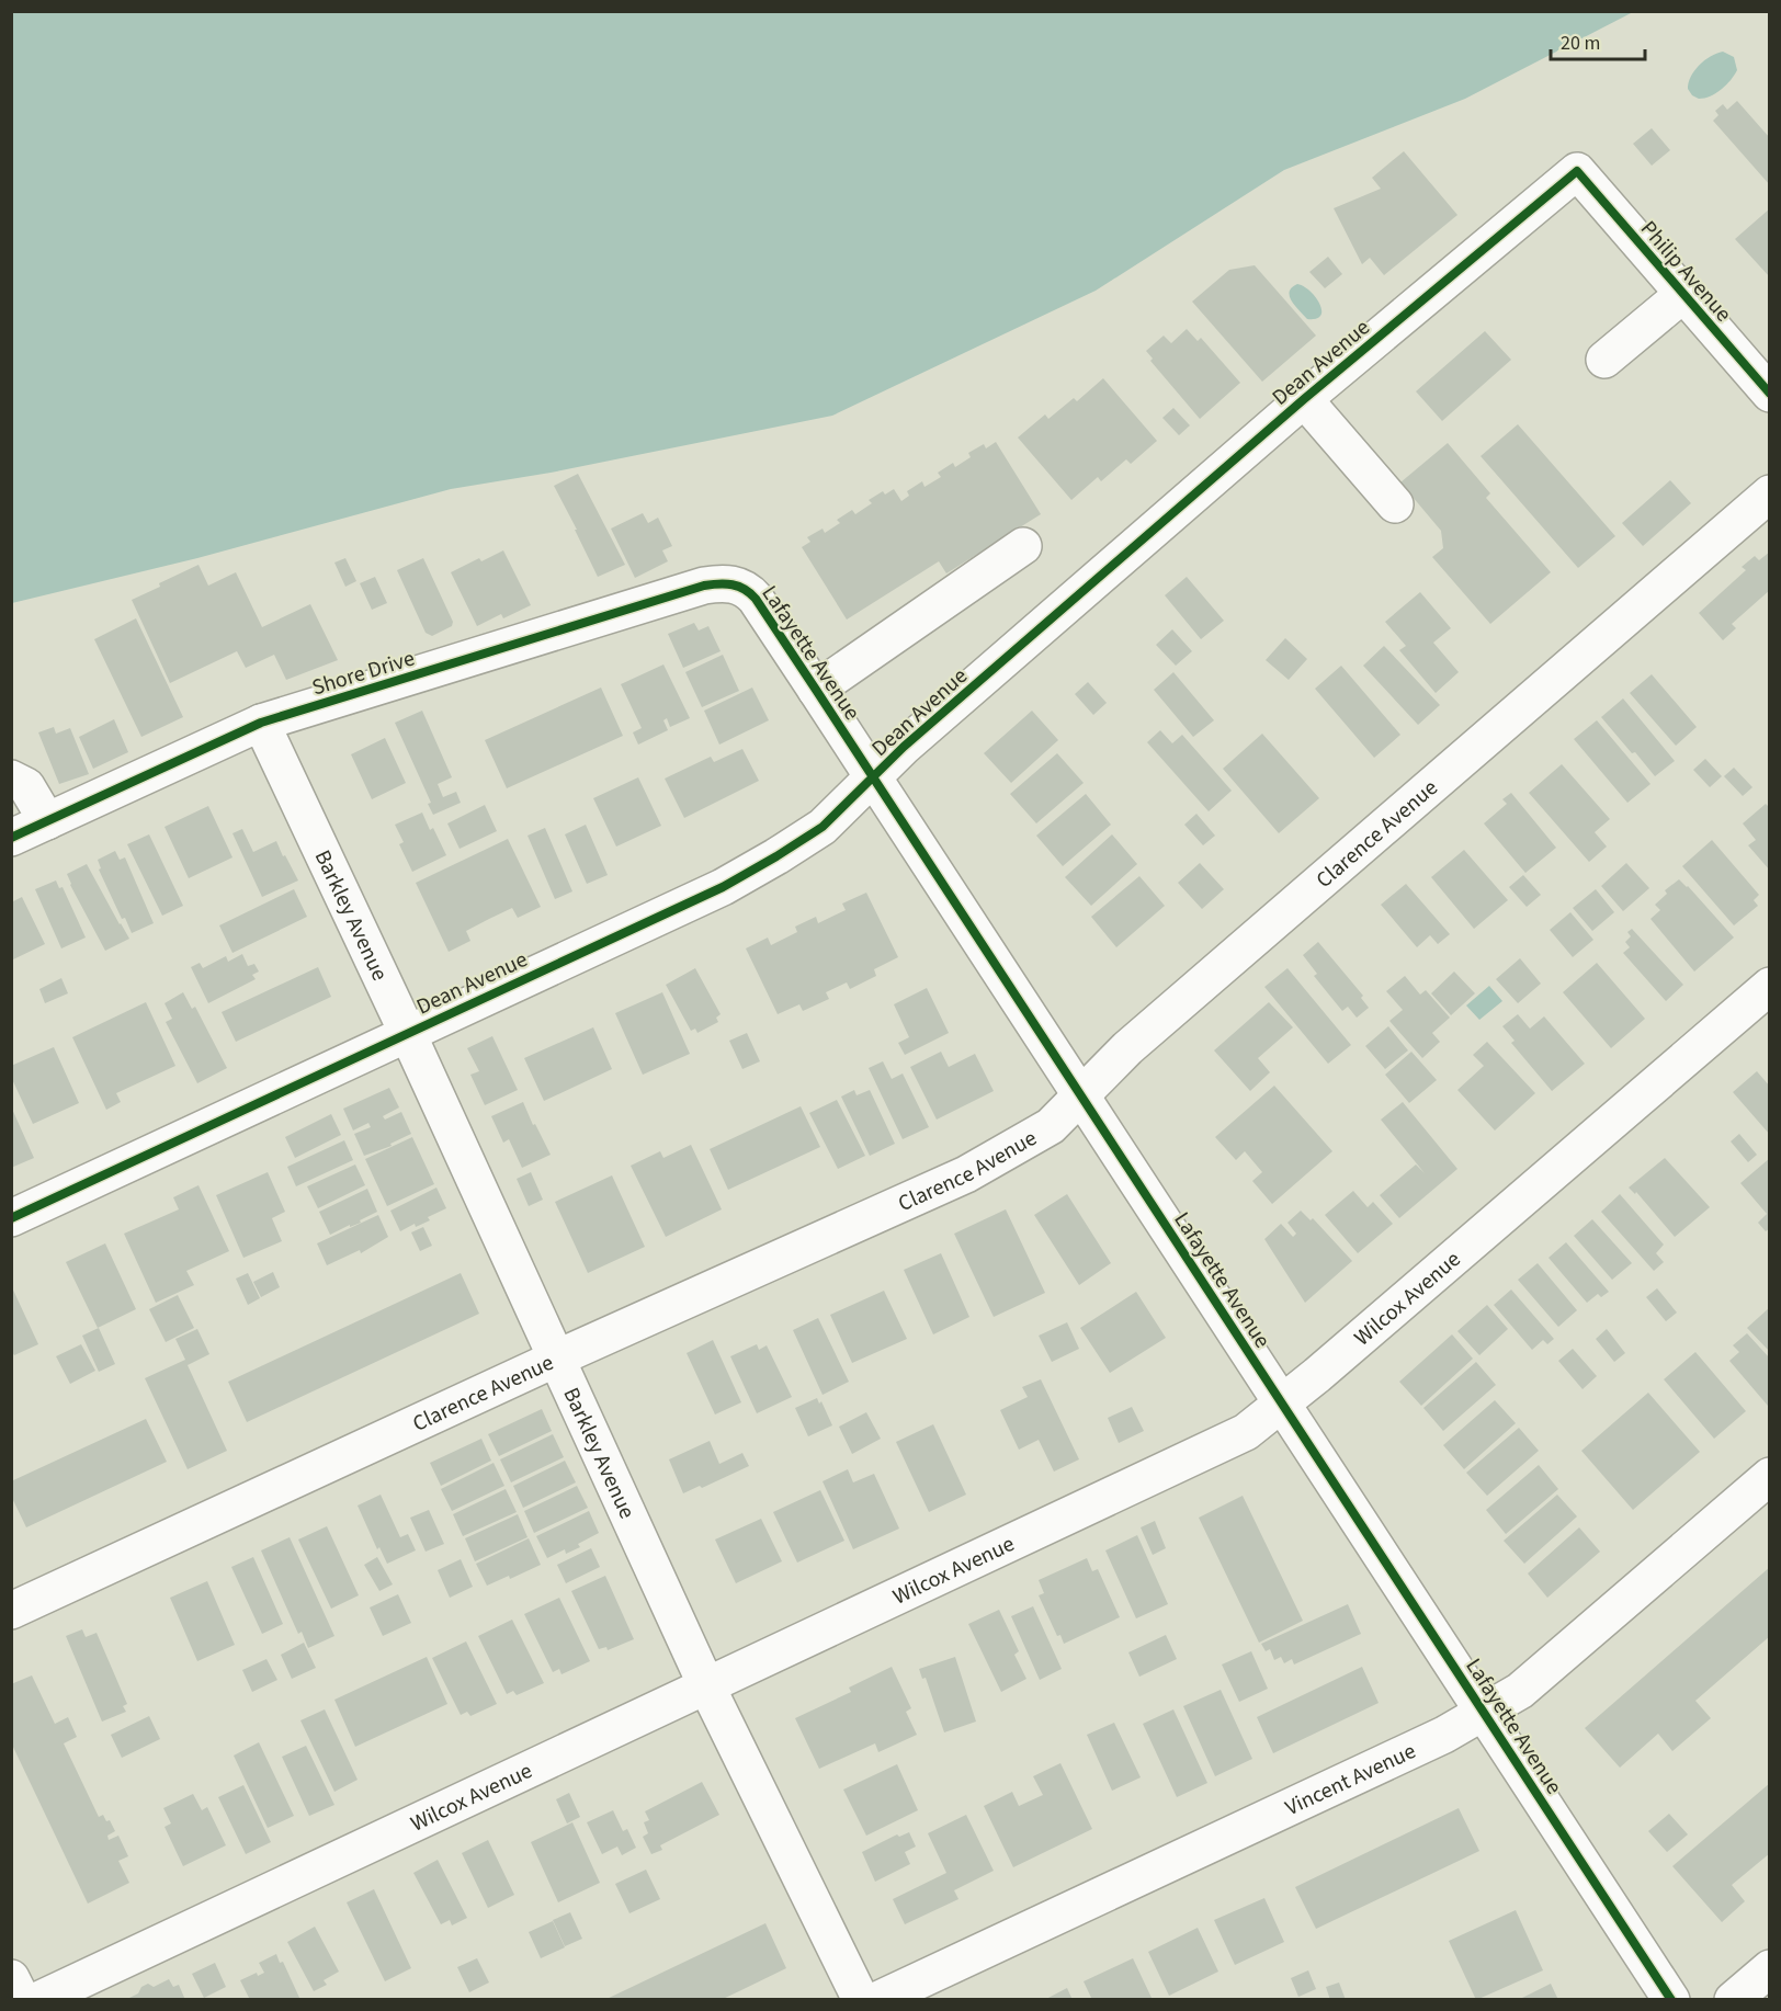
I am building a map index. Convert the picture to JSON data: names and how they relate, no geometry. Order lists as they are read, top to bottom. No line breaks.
{"streets":{"street":["Philip Avenue","Dean Avenue","Lafayette Avenue","Shore Drive","Clarence Avenue","Barkley Avenue","Wilcox Avenue","Vincent Avenue"]},"crossings":[["Philip Avenue","Dean Avenue"],["Dean Avenue","Lafayette Avenue"],["Dean Avenue","Barkley Avenue"],["Lafayette Avenue","Shore Drive"],["Lafayette Avenue","Clarence Avenue"],["Lafayette Avenue","Wilcox Avenue"],["Lafayette Avenue","Vincent Avenue"],["Shore Drive","Barkley Avenue"],["Clarence Avenue","Barkley Avenue"],["Barkley Avenue","Wilcox Avenue"]],"scale_bar":"20 m"}
